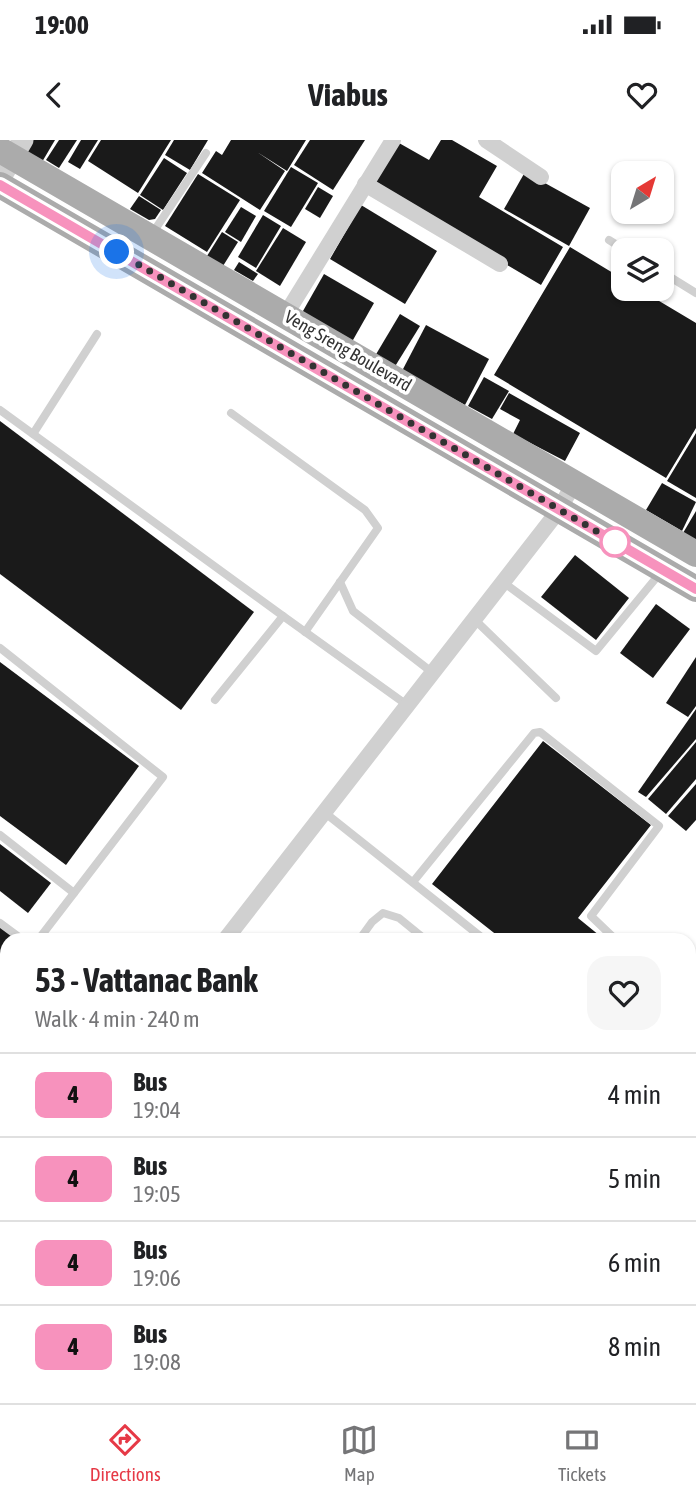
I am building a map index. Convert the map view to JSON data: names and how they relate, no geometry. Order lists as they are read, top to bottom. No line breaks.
{"streets":{"main road":["Veng Sreng Boulevard"]},"lines":["bus line 4"],"north":"top right","page":{"status":"19:00","header":"Viabus","heading":["53 - Vattanac Bank","Walk · 4 min · 240 m"],"list":[{"mark":"4","name":"Bus","note":"19:04","value":"4 min"},{"mark":"4","name":"Bus","note":"19:05","value":"5 min"},{"mark":"4","name":"Bus","note":"19:06","value":"6 min"},{"mark":"4","name":"Bus","note":"19:08","value":"8 min"}],"tabs":["Directions","Map","Tickets"]}}
